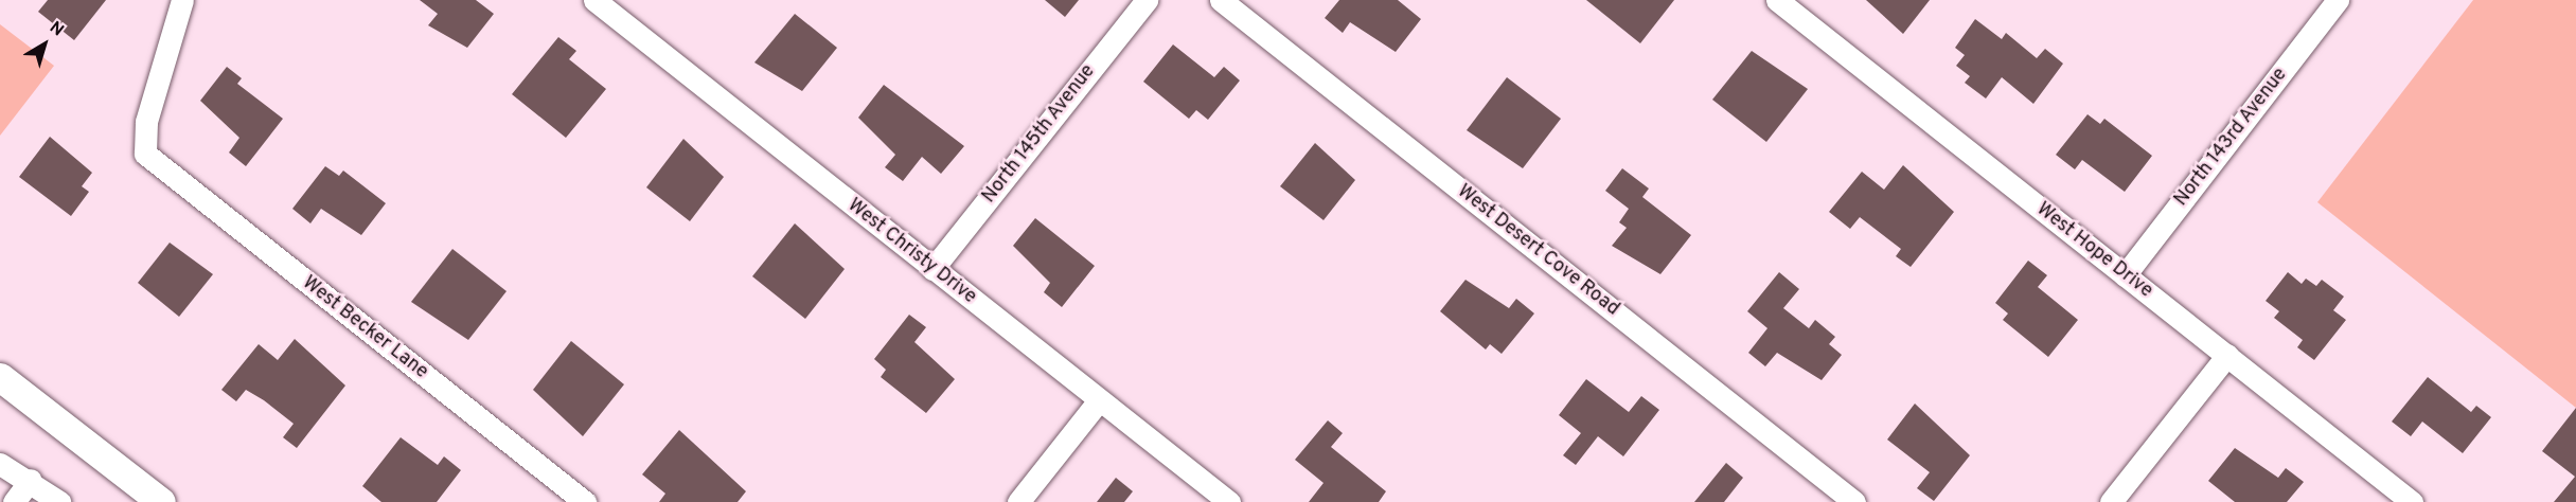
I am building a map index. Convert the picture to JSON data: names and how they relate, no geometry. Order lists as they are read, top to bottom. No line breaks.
{"streets":{"street":["North 145th Avenue","North 143rd Avenue","West Desert Cove Road","West Hope Drive","West Christy Drive","West Becker Lane"]},"crossings":[["North 145th Avenue","West Christy Drive"],["North 143rd Avenue","West Hope Drive"]],"north":"top right"}
